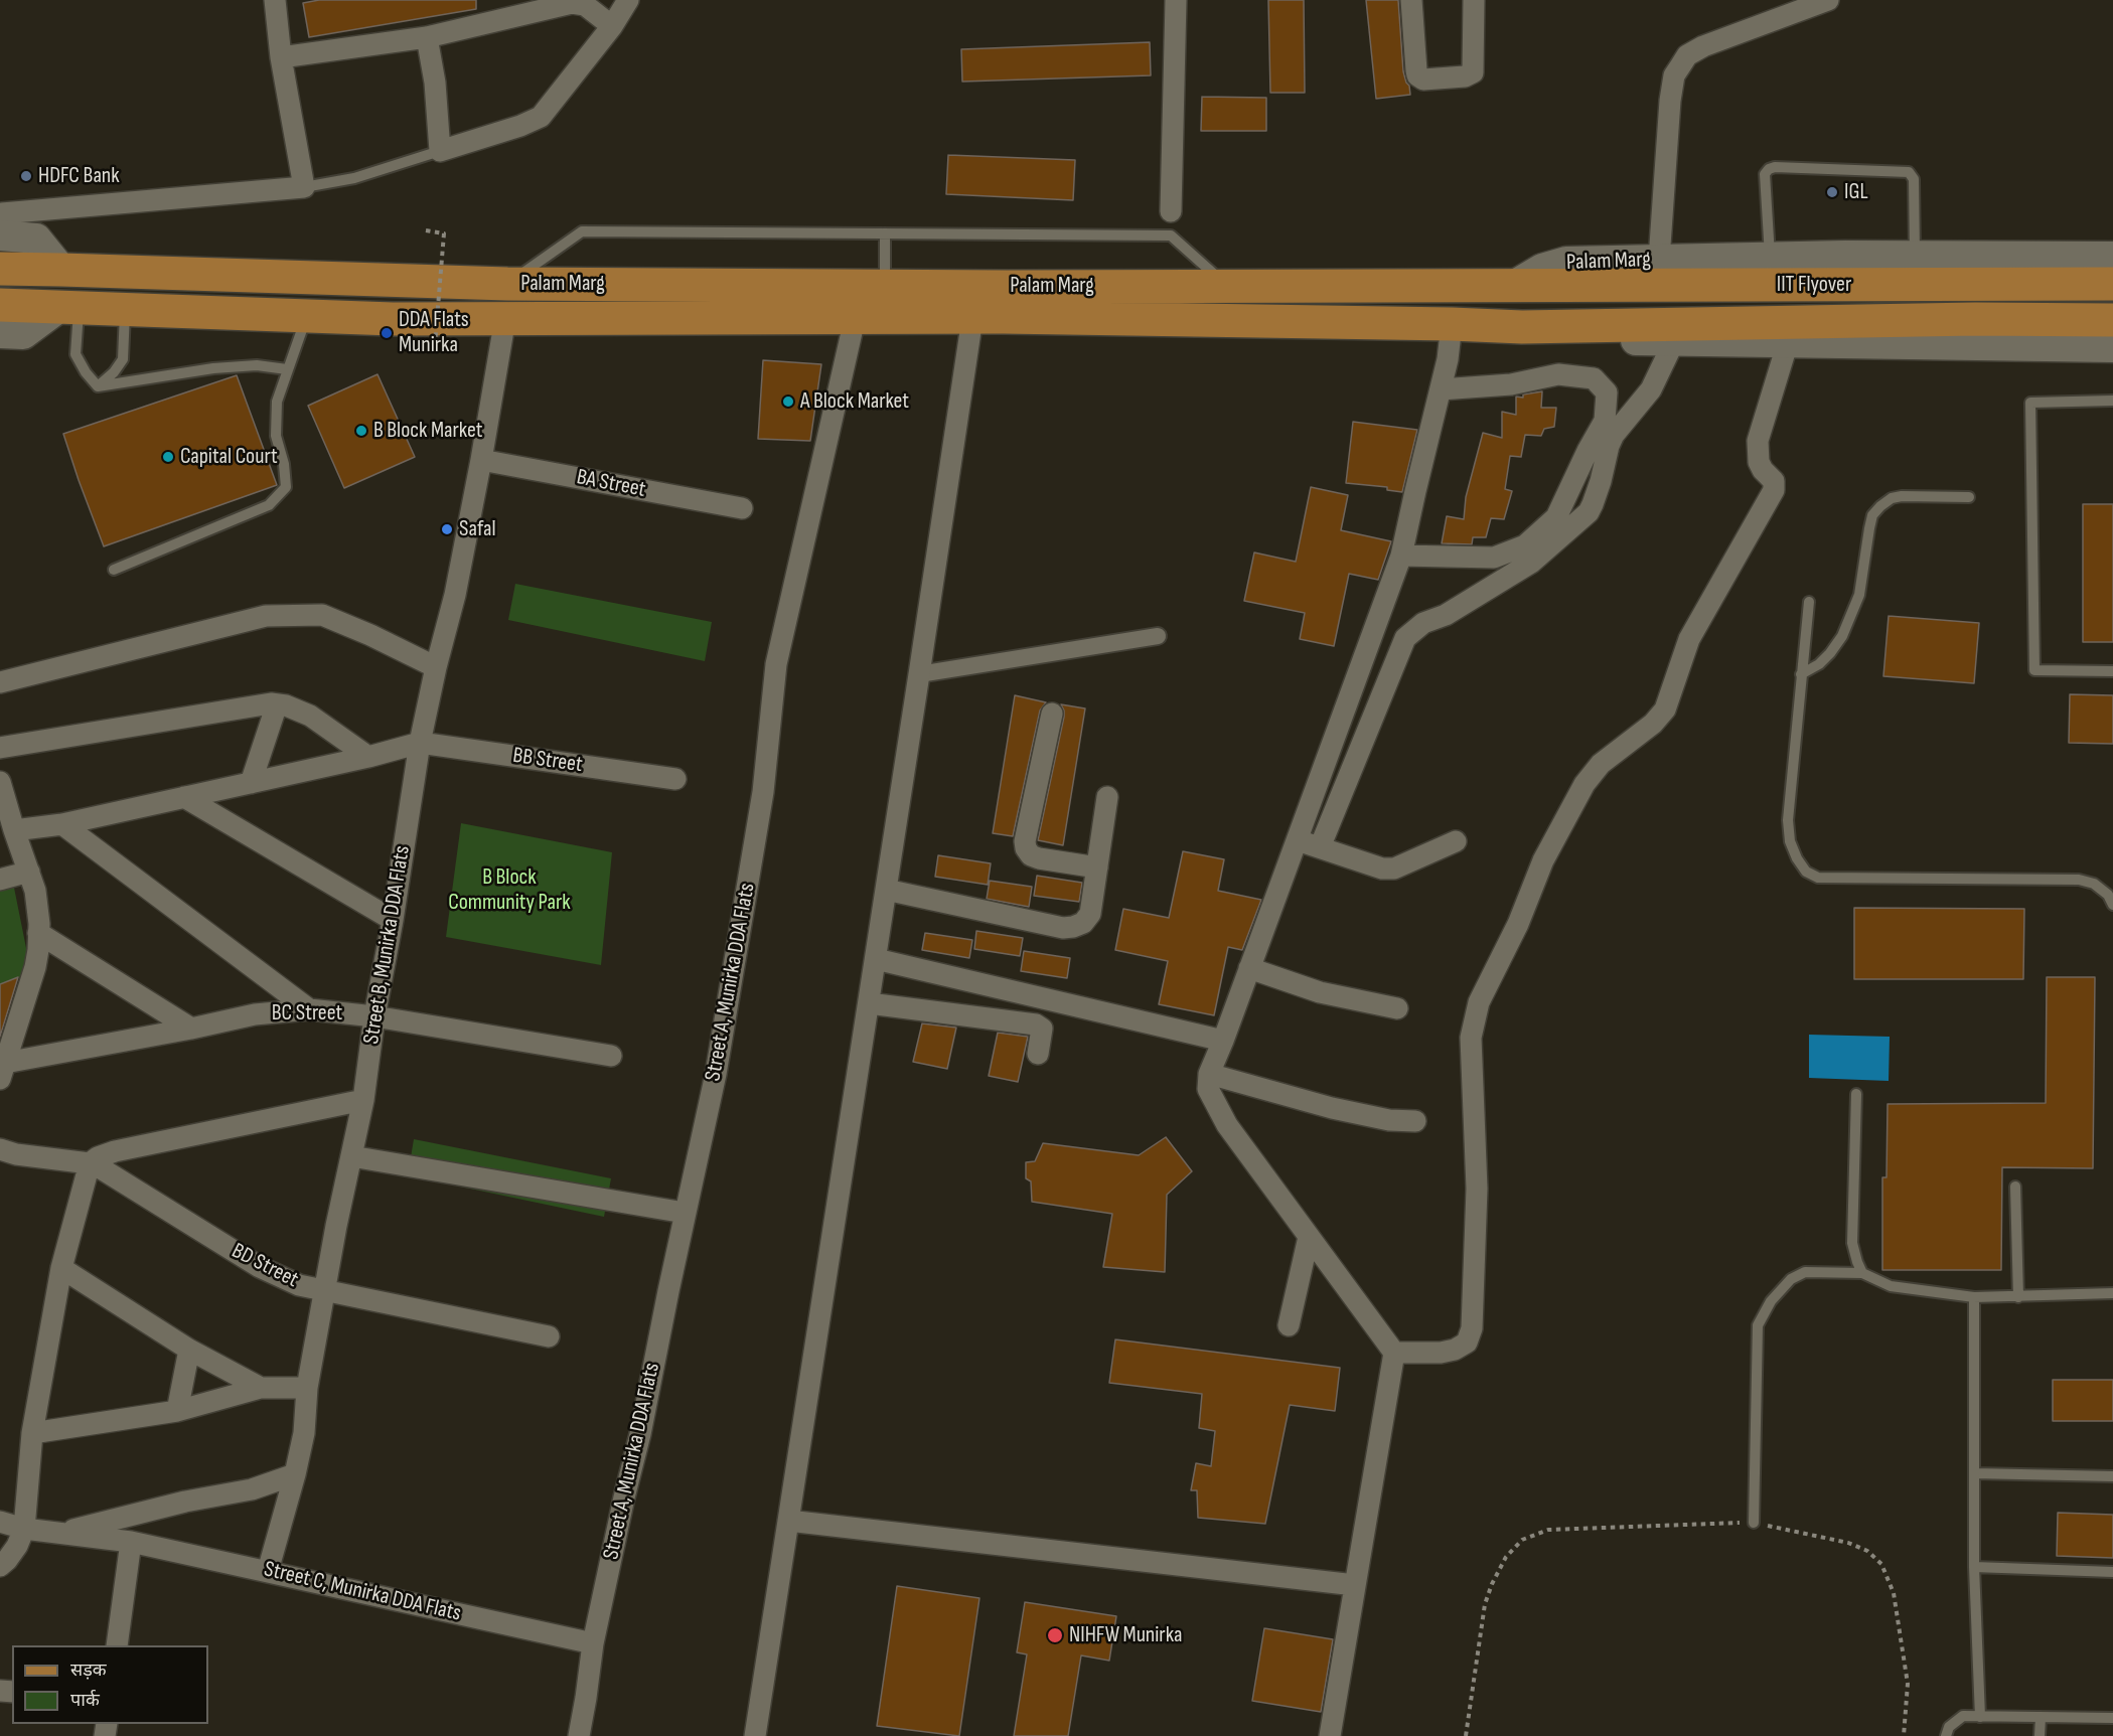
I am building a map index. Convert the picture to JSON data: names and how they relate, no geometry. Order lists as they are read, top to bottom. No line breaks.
{"streets":{"main road":["Palam Marg","IIT Flyover"],"street":["BA Street","BB Street","Street B, Munirka DDA Flats","Street A, Munirka DDA Flats","BC Street","BD Street","Street C, Munirka DDA Flats"]},"crossings":[["Palam Marg","IIT Flyover"],["Palam Marg","Street B, Munirka DDA Flats"],["Palam Marg","Street A, Munirka DDA Flats"],["BA Street","Street B, Munirka DDA Flats"],["BB Street","Street B, Munirka DDA Flats"],["Street B, Munirka DDA Flats","BC Street"],["Street B, Munirka DDA Flats","BD Street"],["Street B, Munirka DDA Flats","Street C, Munirka DDA Flats"],["Street A, Munirka DDA Flats","Street C, Munirka DDA Flats"]],"parks":["B Block Community Park"],"places":["HDFC Bank","IGL","DDA Flats Munirka","A Block Market","B Block Market","Capital Court","Safal","NIHFW Munirka"],"legend":["सड़क","पार्क"]}
